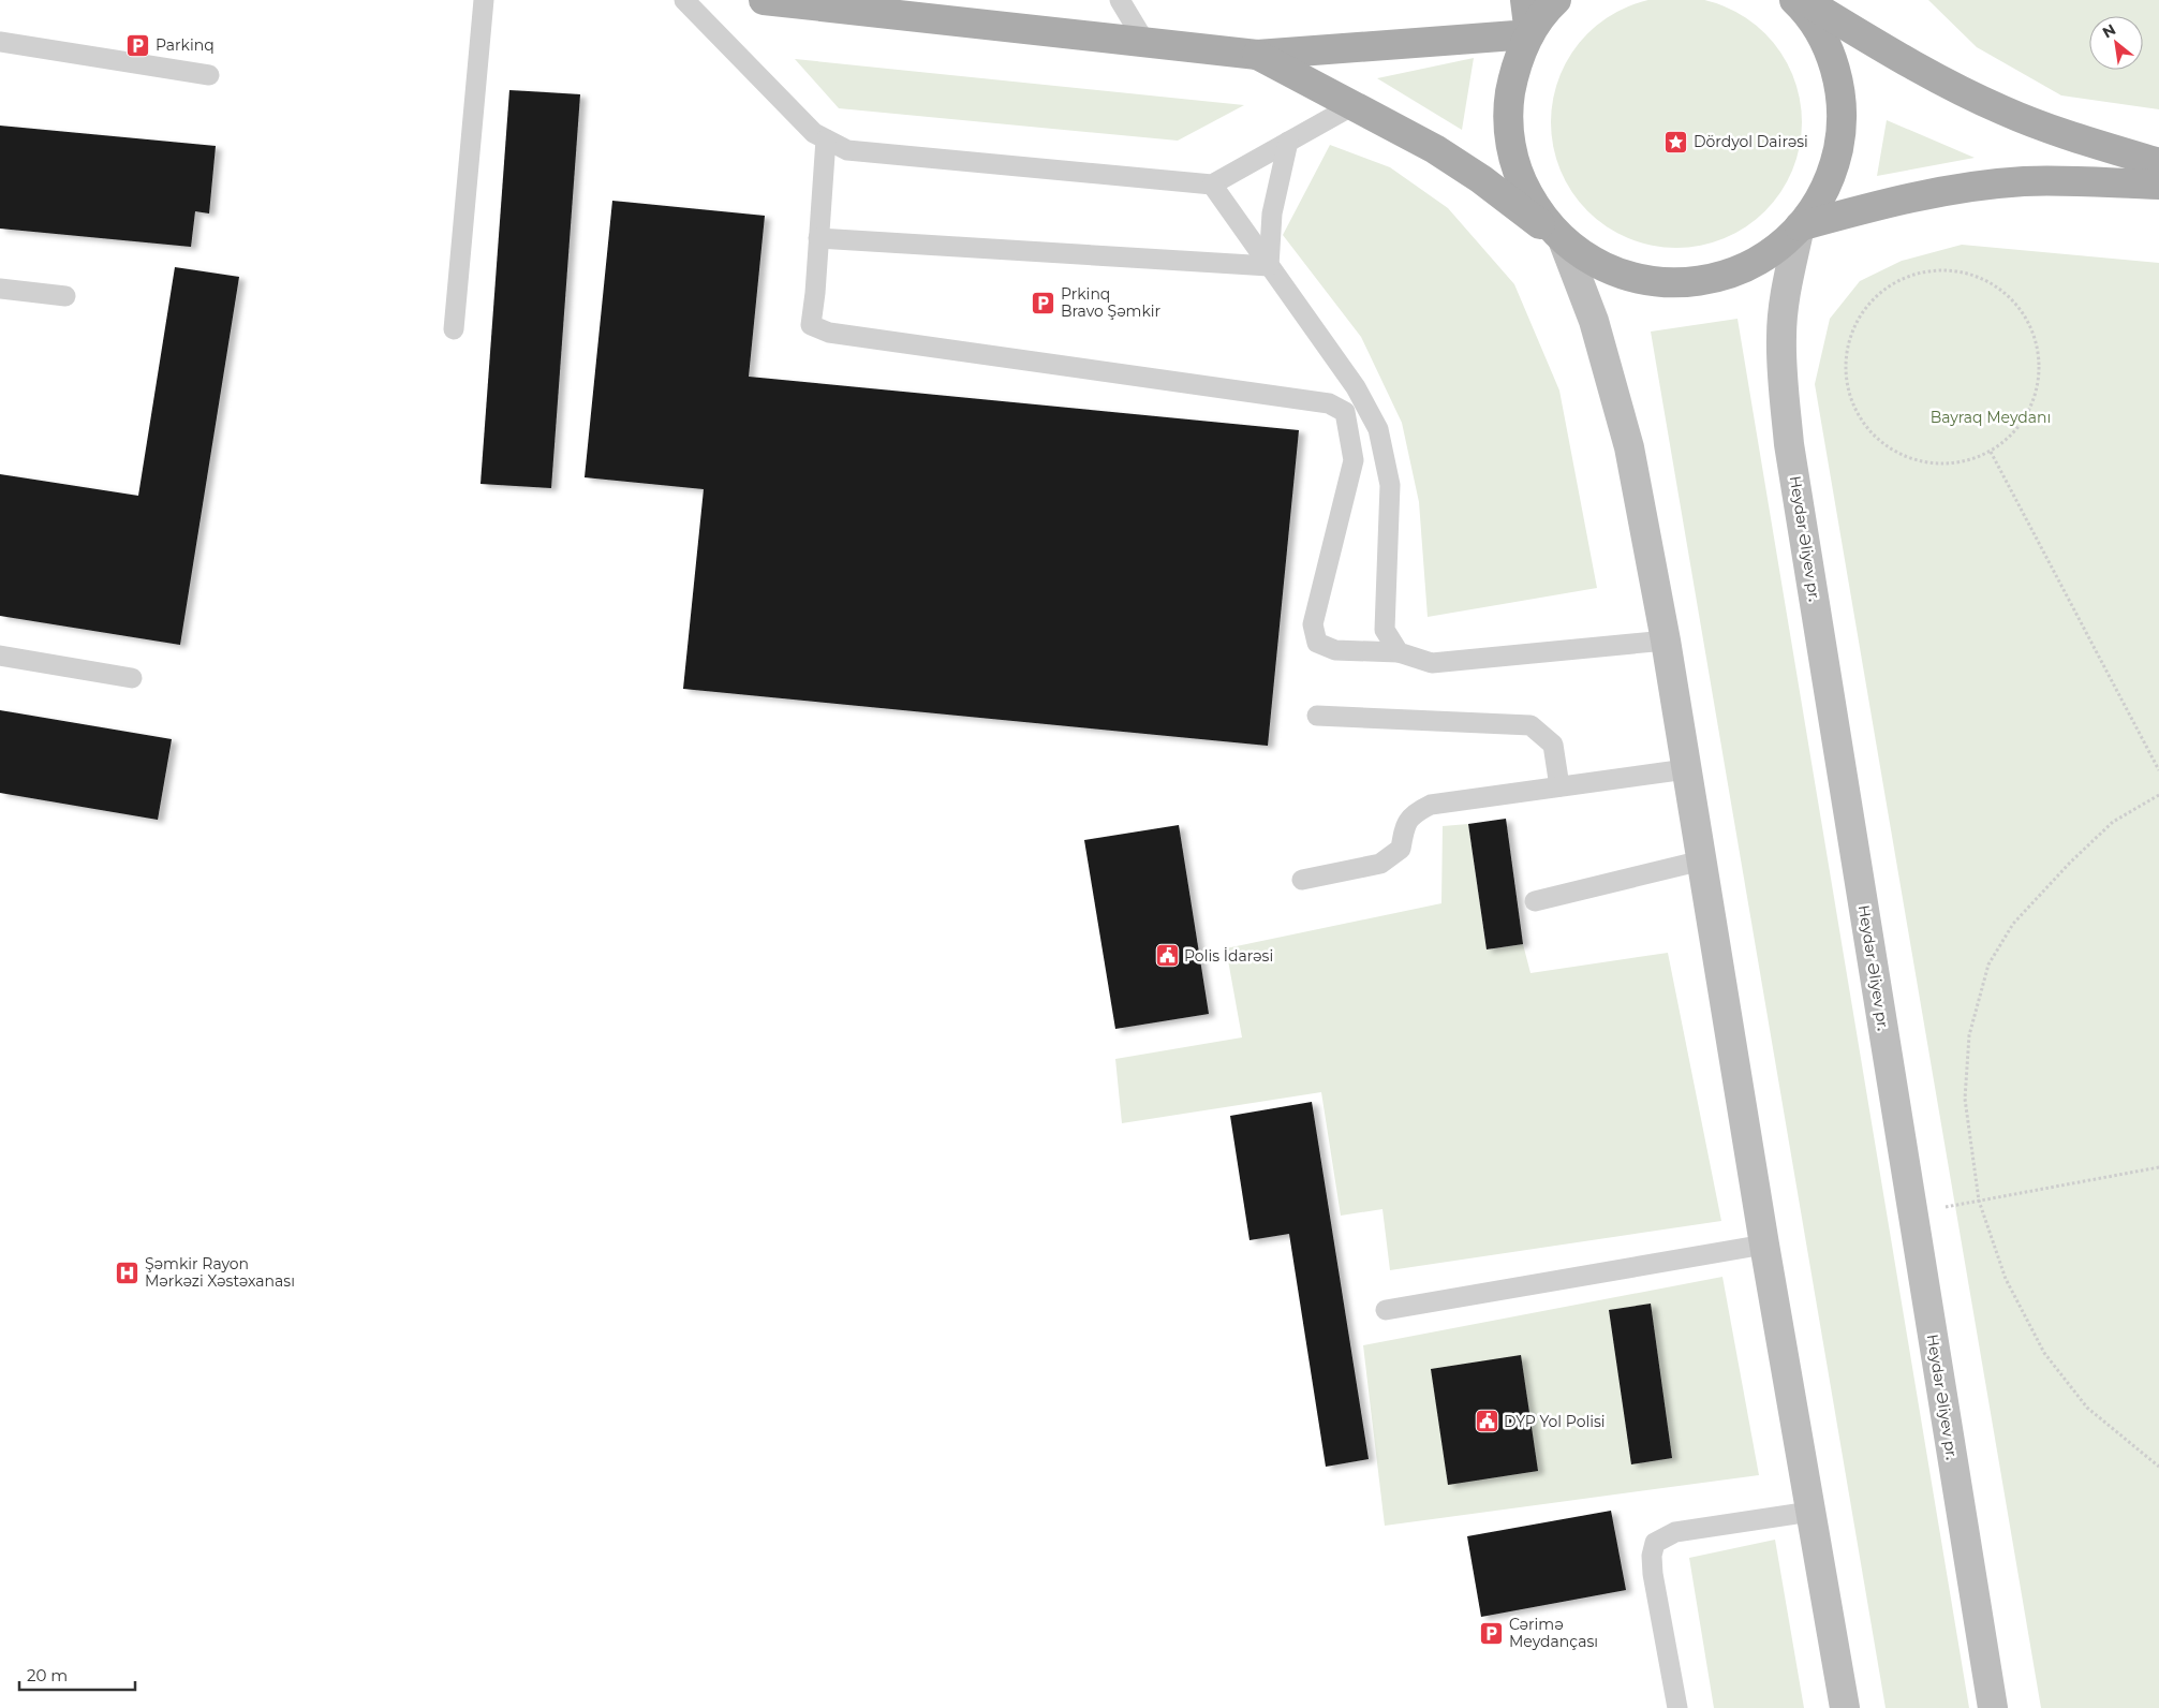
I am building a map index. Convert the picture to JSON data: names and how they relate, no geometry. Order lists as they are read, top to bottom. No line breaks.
{"streets":{"main road":["Heydər Əliyev pr."]},"parks":["Bayraq Meydanı"],"places":{"parking":["Parkinq","Prkinq Bravo Şəmkir","Cərimə Meydançası"],"place":["Dördyol Dairəsi"],"public building":["Polis İdarəsi","DYP Yol Polisi"],"hospital":["Şəmkir Rayon Mərkəzi Xəstəxanası"]},"scale_bar":"20 m","north":"top left"}
